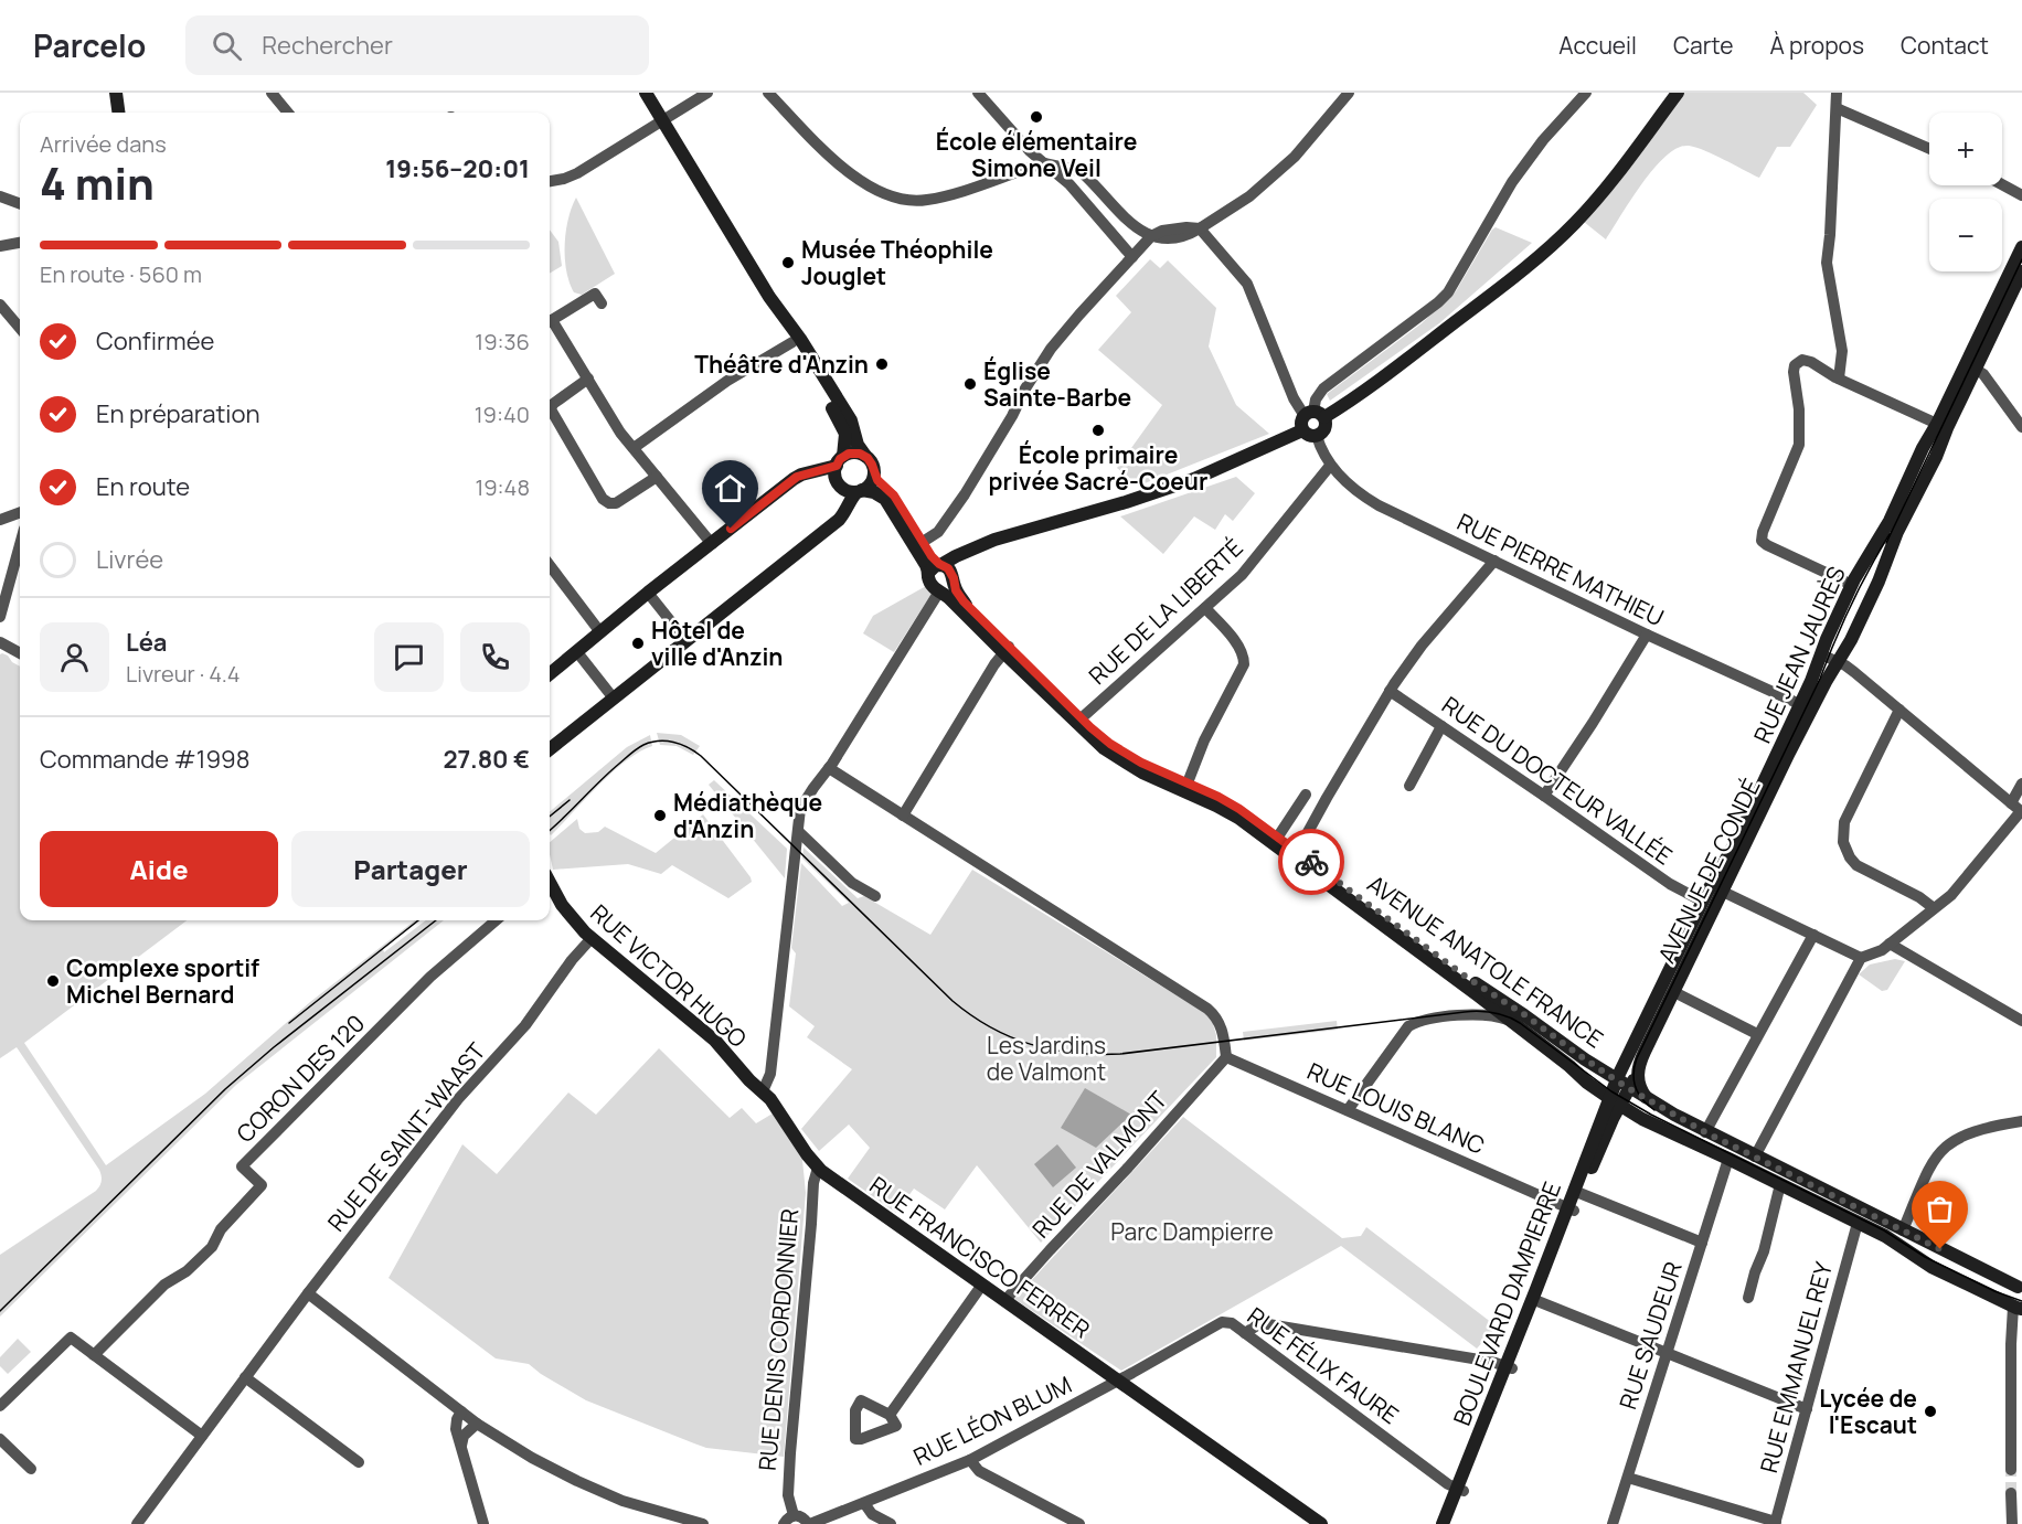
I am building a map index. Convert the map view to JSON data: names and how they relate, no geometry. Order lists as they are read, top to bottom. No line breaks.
{"streets":{"main road":["RUE JEAN JAURÈS","AVENUE DE CONDÉ","AVENUE ANATOLE FRANCE","RUE VICTOR HUGO","RUE FRANCISCO FERRER","BOULEVARD DAMPIERRE"],"street":["RUE PIERRE MATHIEU","RUE DE LA LIBERTÉ","RUE DU DOCTEUR VALLÉE","CORON DES 120","RUE LOUIS BLANC","RUE DE SAINT-WAAST","RUE DE VALMONT","RUE SAUDEUR","RUE DENIS CORDONNIER","RUE FÉLIX FAURE","RUE EMMANUEL REY","RUE LÉON BLUM"]},"crossings":[["RUE PIERRE MATHIEU","RUE DE LA LIBERTÉ"],["RUE PIERRE MATHIEU","RUE JEAN JAURÈS"],["RUE PIERRE MATHIEU","AVENUE DE CONDÉ"],["RUE DE LA LIBERTÉ","AVENUE ANATOLE FRANCE"],["RUE JEAN JAURÈS","RUE DU DOCTEUR VALLÉE"],["RUE JEAN JAURÈS","AVENUE DE CONDÉ"],["RUE JEAN JAURÈS","AVENUE ANATOLE FRANCE"],["RUE JEAN JAURÈS","BOULEVARD DAMPIERRE"],["AVENUE DE CONDÉ","AVENUE ANATOLE FRANCE"],["AVENUE DE CONDÉ","BOULEVARD DAMPIERRE"],["AVENUE ANATOLE FRANCE","BOULEVARD DAMPIERRE"],["AVENUE ANATOLE FRANCE","RUE SAUDEUR"],["AVENUE ANATOLE FRANCE","RUE EMMANUEL REY"],["RUE VICTOR HUGO","RUE DE SAINT-WAAST"],["RUE VICTOR HUGO","RUE FRANCISCO FERRER"],["RUE VICTOR HUGO","RUE DENIS CORDONNIER"],["RUE LOUIS BLANC","RUE DE VALMONT"],["RUE LOUIS BLANC","BOULEVARD DAMPIERRE"],["RUE DE VALMONT","RUE FRANCISCO FERRER"],["RUE FRANCISCO FERRER","RUE DENIS CORDONNIER"],["RUE FRANCISCO FERRER","RUE FÉLIX FAURE"],["RUE FRANCISCO FERRER","RUE LÉON BLUM"],["BOULEVARD DAMPIERRE","RUE FÉLIX FAURE"],["RUE FÉLIX FAURE","RUE LÉON BLUM"]],"parks":["Les Jardins de Valmont","Parc Dampierre"],"places":["École élémentaire Simone Veil","Musée Théophile Jouglet","Théâtre d'Anzin","Église Sainte-Barbe","École primaire privée Sacré-Coeur","Hôtel de ville d'Anzin","Médiathèque d'Anzin","Complexe sportif Michel Bernard","Lycée de l'Escaut"],"page":{"header":"Parcelo","search":"Rechercher","nav":["Accueil","Carte","À propos","Contact"],"map_buttons":["+","−"],"heading":["4 min","Arrivée dans","19:56–20:01"],"panel":["Léa","Livreur · 4.4","Commande #1998","27.80 €"],"bar":"En route · 560 m","list":[["Confirmée","19:36"],["En préparation","19:40"],["En route","19:48"],"Livrée"],"buttons":["Aide","Partager"]}}
